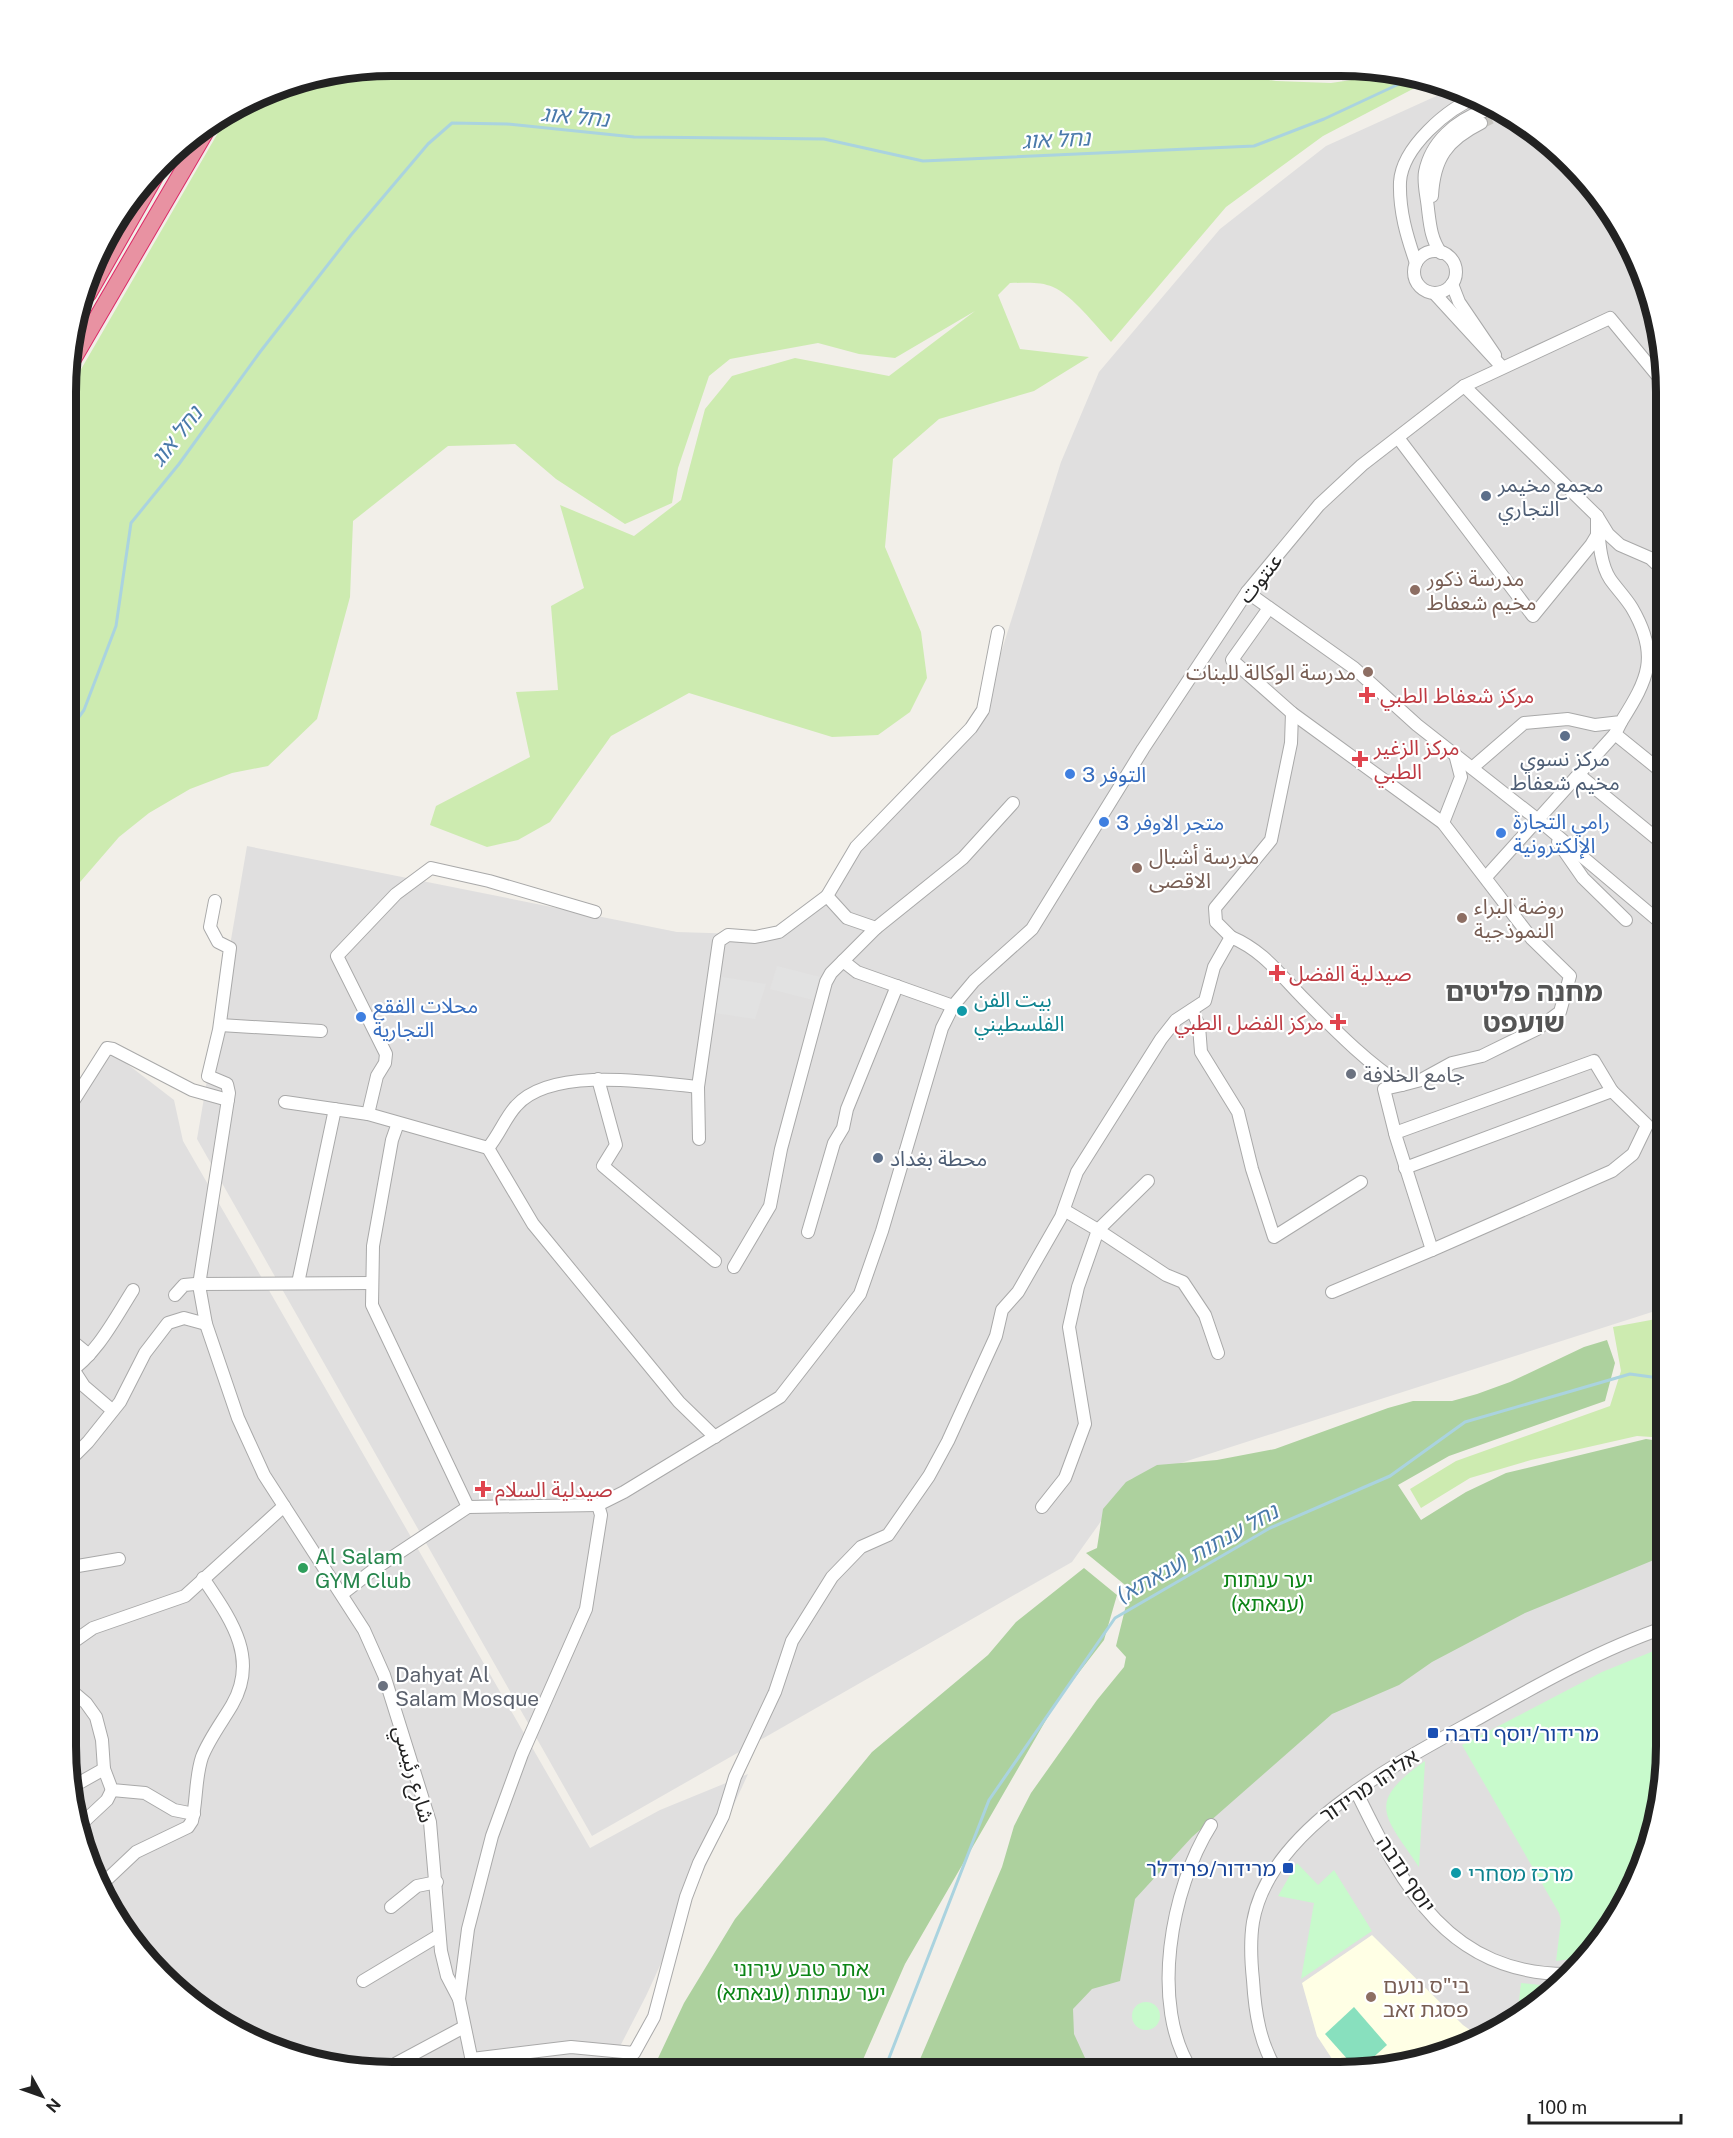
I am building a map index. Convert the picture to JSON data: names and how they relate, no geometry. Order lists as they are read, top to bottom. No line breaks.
{"streets":{"street":["عنتوت","شارع رئيسي","אליהו מרידור","יוסף נדבה"]},"crossings":[["אליהו מרידור","יוסף נדבה"]],"districts":["מחנה פליטים שועפט"],"water":["נחל אוג","נחל ענתות (ענאתא)"],"parks":["יער ענתות (ענאתא)","אתר טבע עירוני יער ענתות (ענאתא)"],"places":{"other":["مجمع مخيمر التجاري","مدرسة ذكور مخيم شعفاط","مدرسة الوكالة للبنات","مركز نسوي مخيم شعفاط","التوفر 3","متجر الاوفر 3","رامي التجارة الإلكترونية","مدرسة أشبال الاقصى","روضة البراء النموذجية","بيت الفن الفلسطيني","محلات الفقع التجارية","جامع الخلافة","محطة بغداد","Al Salam GYM Club","Dahyat Al Salam Mosque","מרכז מסחרי","בי\"ס נועם פסגת זאב"],"health":["مركز شعفاط الطبي","مركز الزغير الطبي","صيدلية الفضل","مركز الفضل الطبي","صيدلية السلام"],"transit":["מרידור/יוסף נדבה","מרידור/פרידלר"]},"scale_bar":"100 m","north":"bottom right"}
